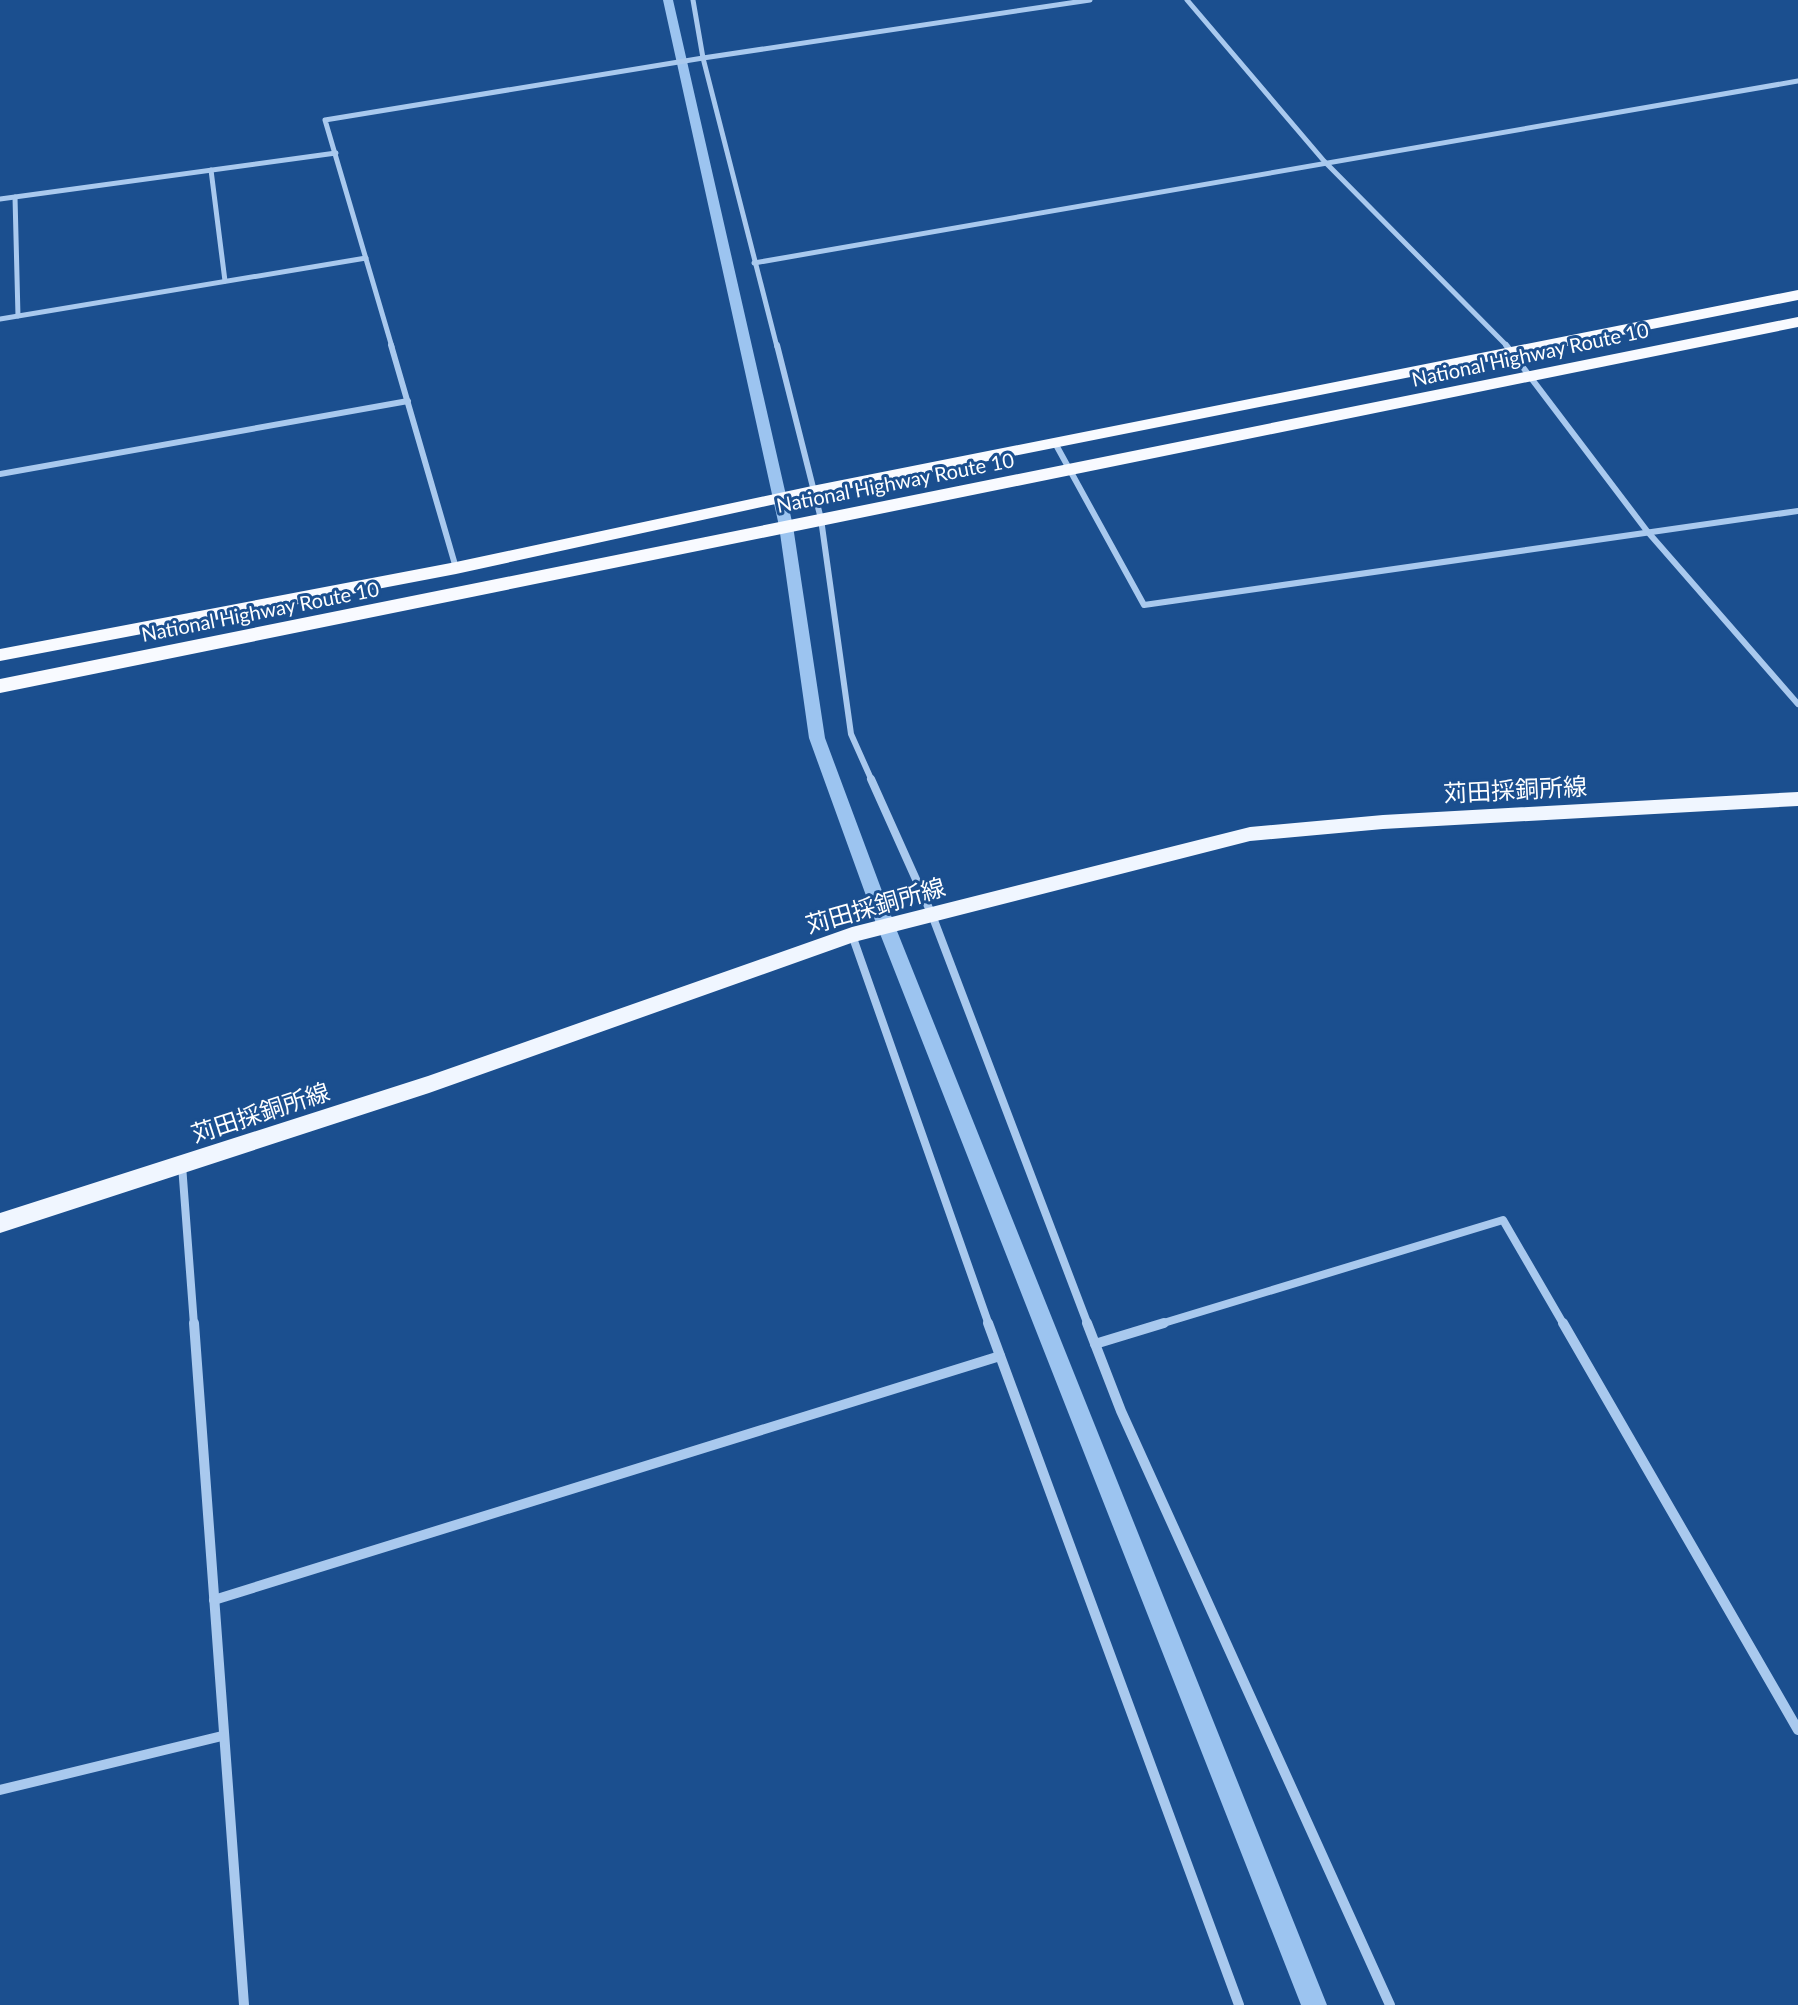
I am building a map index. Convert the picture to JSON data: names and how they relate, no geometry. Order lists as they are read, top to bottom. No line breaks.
{"streets":{"highway":["National Highway Route 10"],"main road":["苅田採銅所線"]}}
